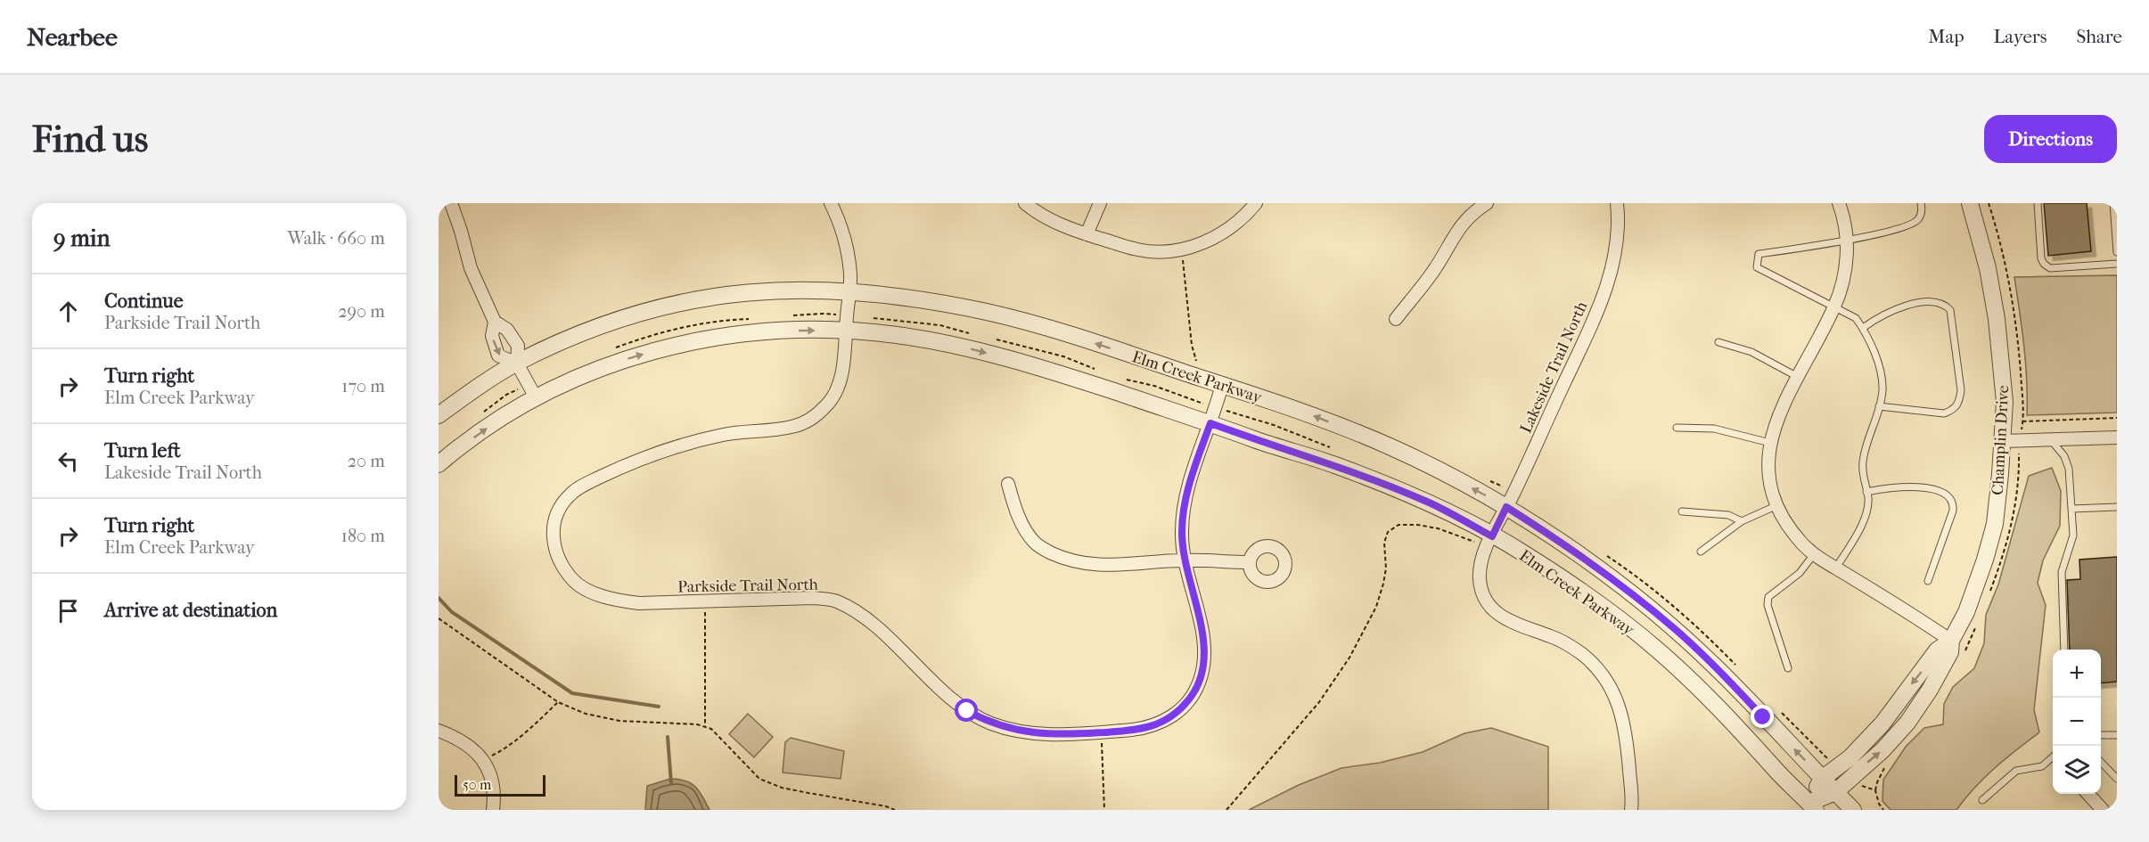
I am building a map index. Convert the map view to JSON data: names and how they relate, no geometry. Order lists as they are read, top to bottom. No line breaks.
{"streets":{"street":["Lakeside Trail North","Elm Creek Parkway","Champlin Drive","Parkside Trail North"]},"crossings":[["Lakeside Trail North","Elm Creek Parkway"],["Elm Creek Parkway","Champlin Drive"],["Elm Creek Parkway","Parkside Trail North"]],"scale_bar":"50 m","page":{"header":"Nearbee","nav":["Map","Layers","Share"],"buttons":"Directions","title":"Find us","heading":["9 min","Walk · 660 m"],"list":[["Continue","Parkside Trail North","290 m"],["Turn right","Elm Creek Parkway","170 m"],["Turn left","Lakeside Trail North","20 m"],["Turn right","Elm Creek Parkway","180 m"],"Arrive at destination"],"map_buttons":["+","−"],"scale":"50 m"}}
